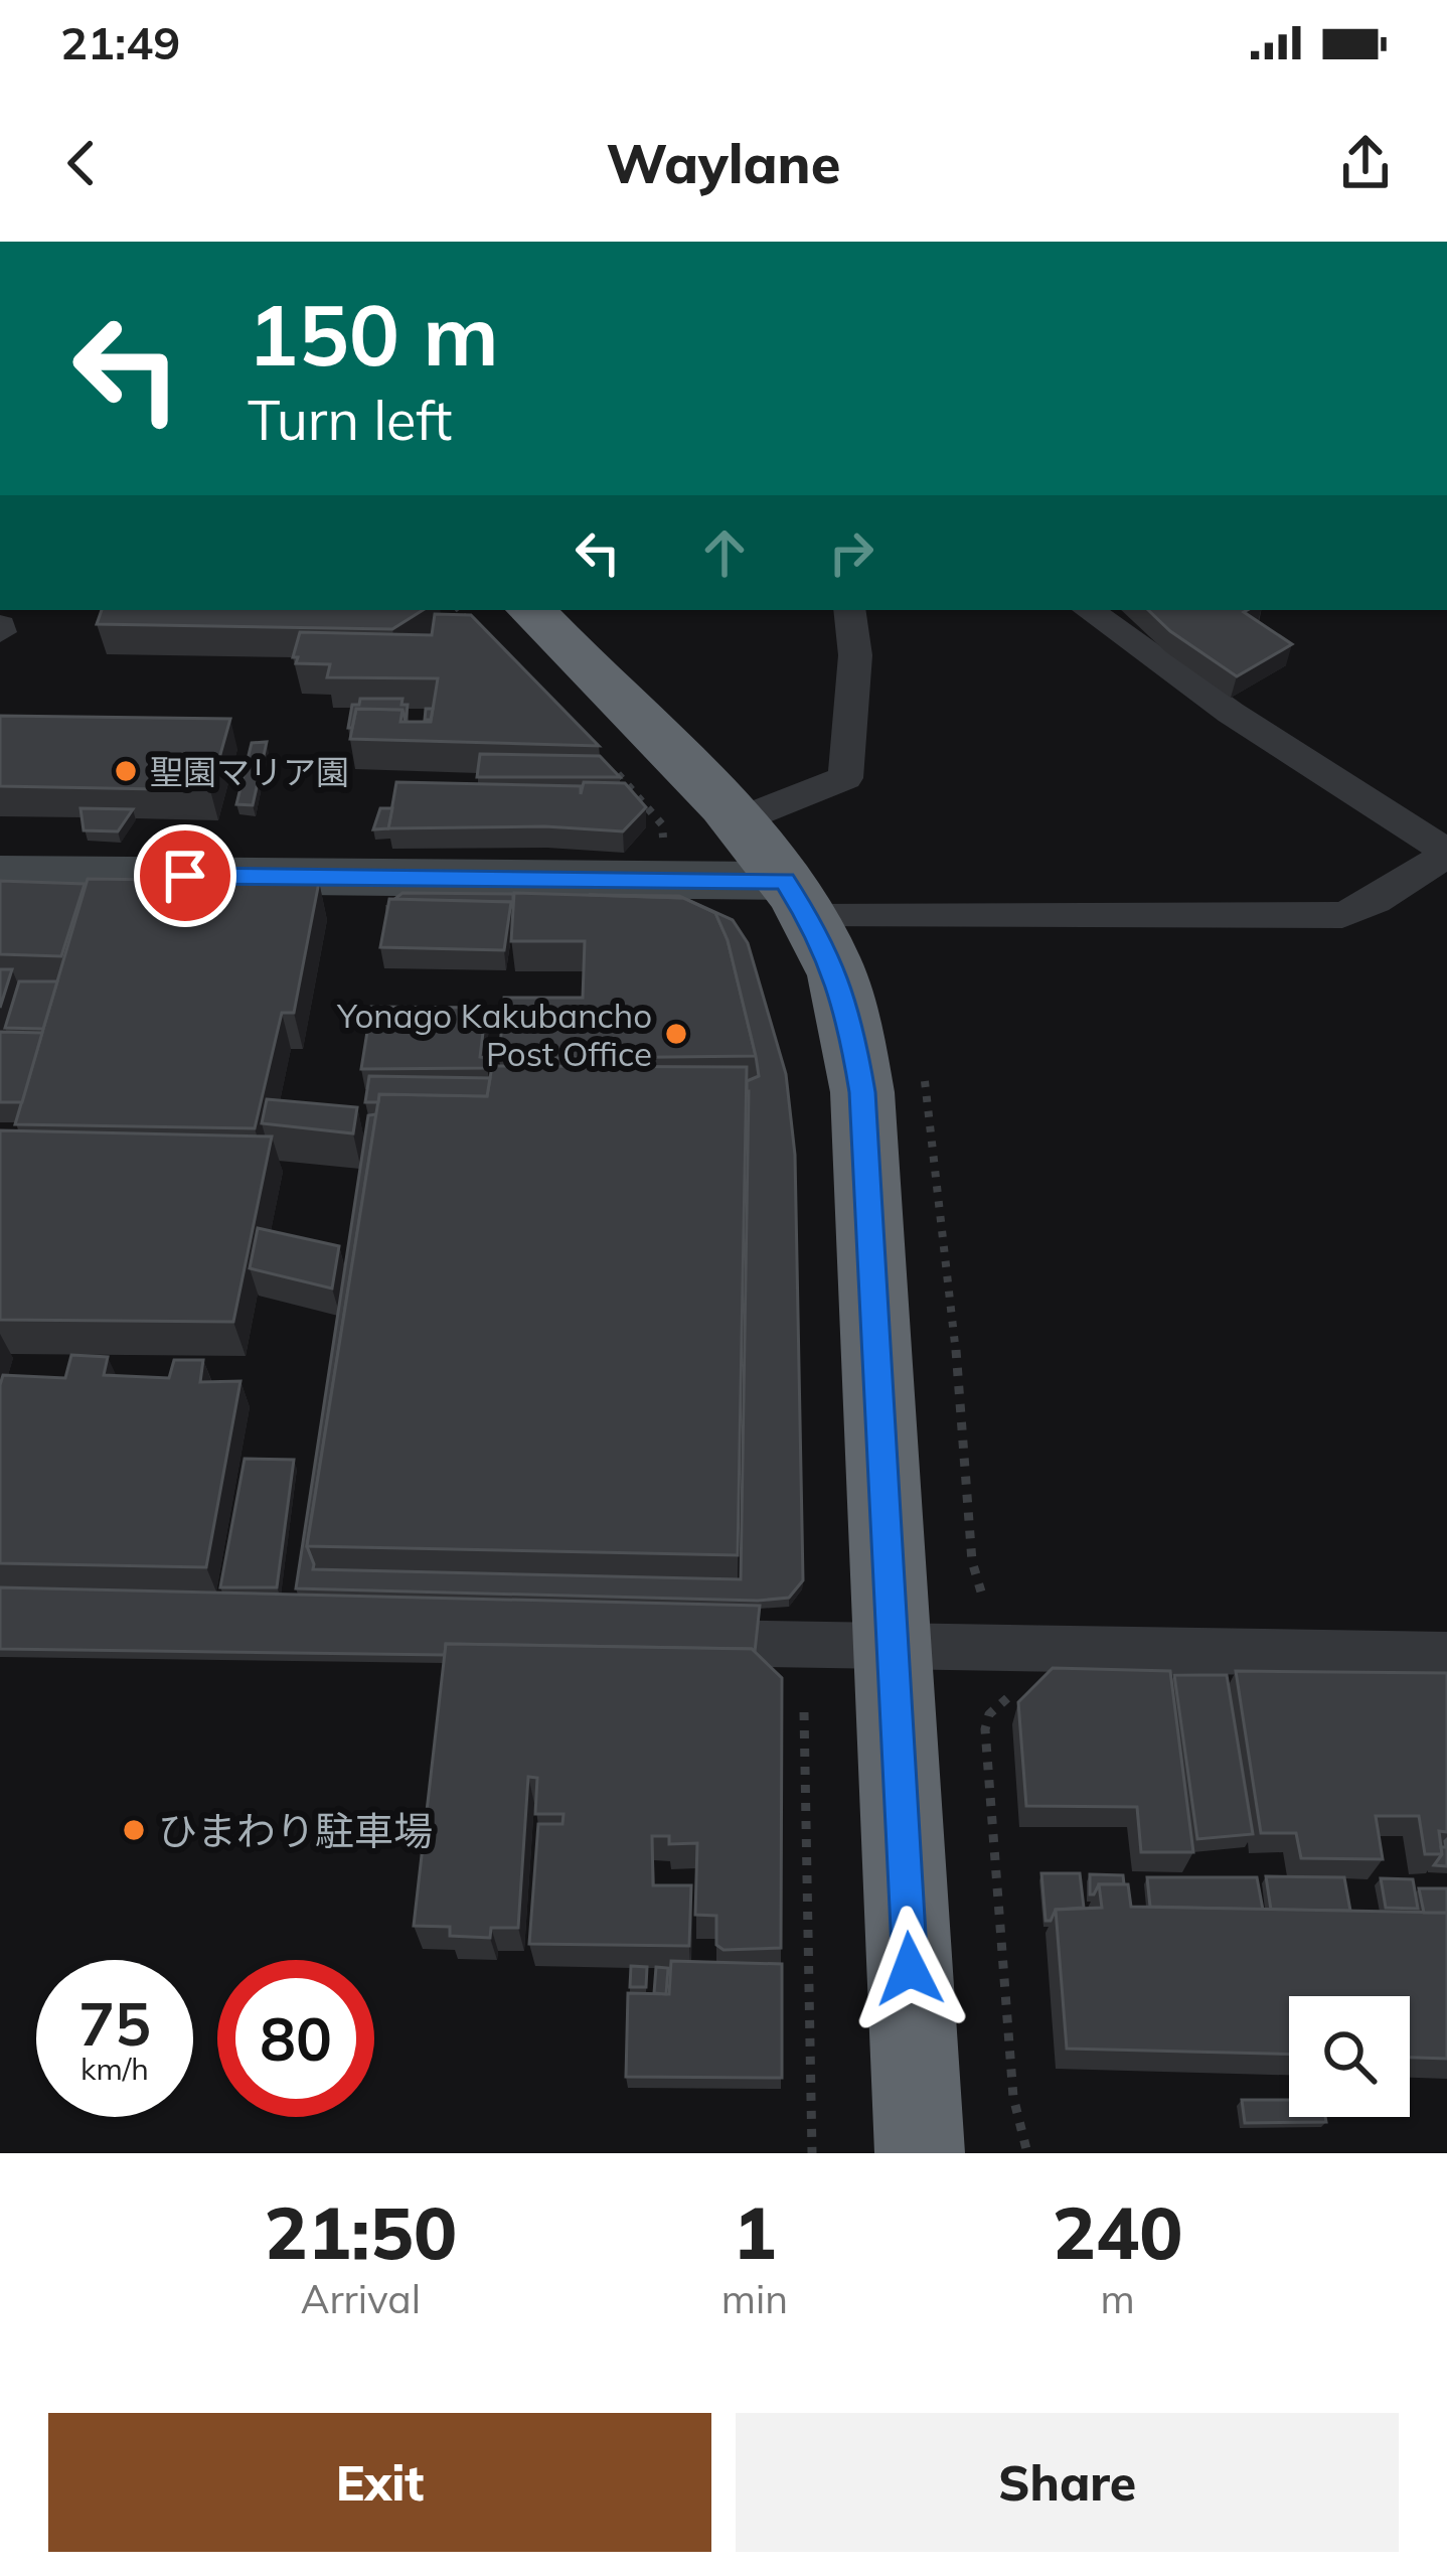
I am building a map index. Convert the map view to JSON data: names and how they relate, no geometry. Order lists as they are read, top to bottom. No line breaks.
{"places":["聖園マリア園","Yonago Kakubancho Post Office","ひまわり駐車場"],"page":{"status":"21:49","header":"Waylane","turn":["150 m","Turn left"],"speed":"75 km/h","limit":"80","eta":["21:50","Arrival","1","min","240","m"],"buttons":["Exit","Share"]}}
